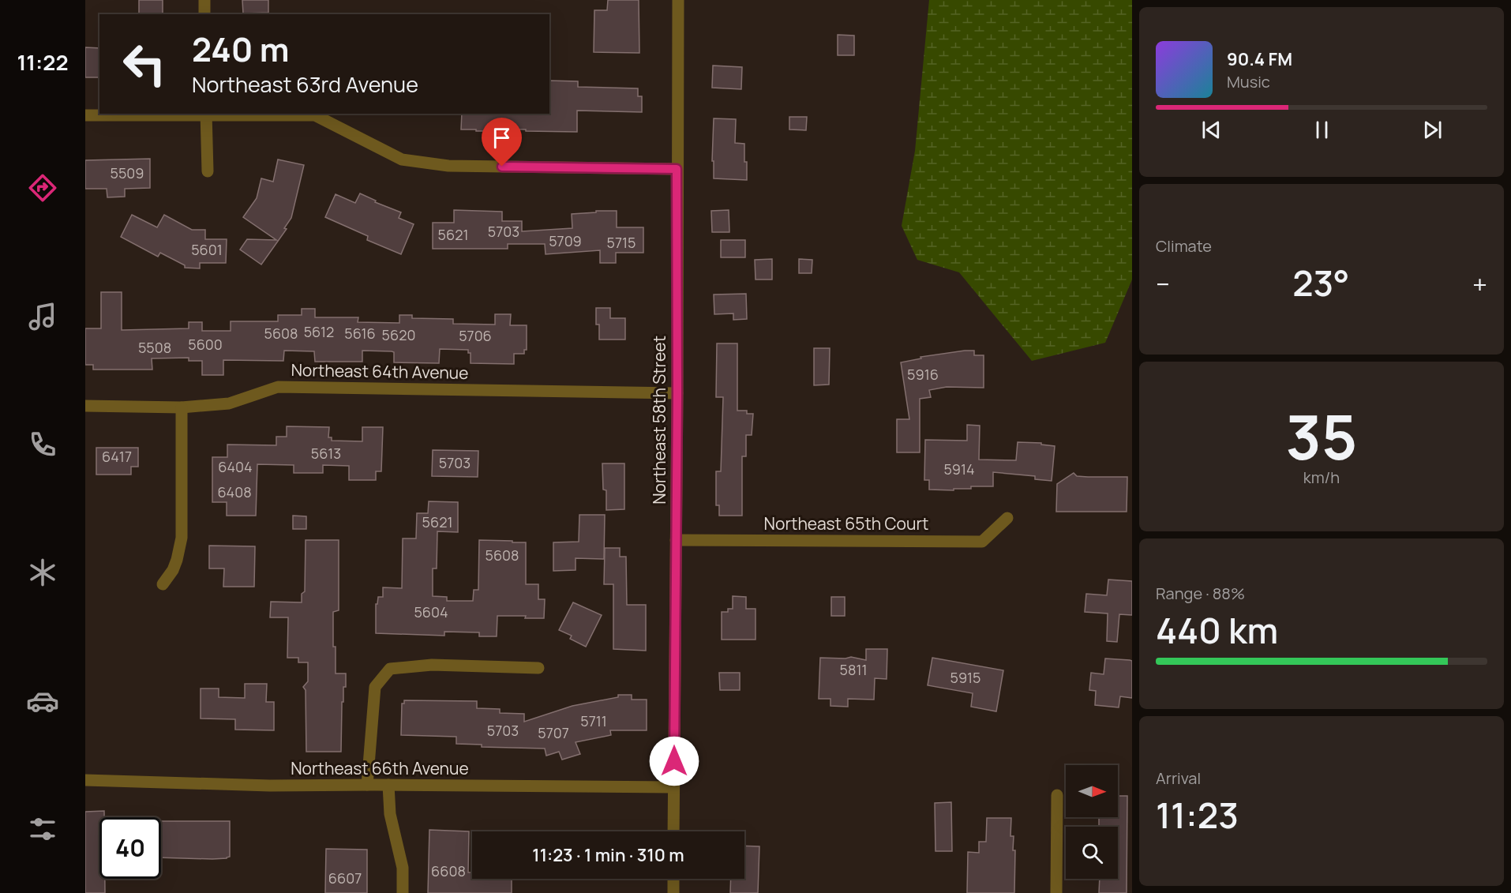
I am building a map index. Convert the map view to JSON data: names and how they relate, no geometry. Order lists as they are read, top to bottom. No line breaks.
{"streets":{"street":["Northeast 64th Avenue","Northeast 58th Street","Northeast 65th Court","Northeast 66th Avenue"]},"crossings":[["Northeast 64th Avenue","Northeast 58th Street"],["Northeast 58th Street","Northeast 65th Court"],["Northeast 58th Street","Northeast 66th Avenue"]],"house_numbers":["5509","5703","5621","5709","5715","5601","5612","5608","5616","5620","5706","5600","5508","5916","5613","6417","5703","6404","5914","6408","5621","5608","5604","5811","5915","5711","5703","5707","6608","6607"],"north":"right","page":{"tabs":"11:22","turn":["240 m","Northeast 63rd Avenue"],"song":["90.4 FM","Music"],"tile":["Climate",["35","km/h"],["Range · 88%","440 km"],["Arrival","11:23"]],"heat":["−","23°","+"],"limit":"40","trip":"11:23 · 1 min · 310 m"}}
